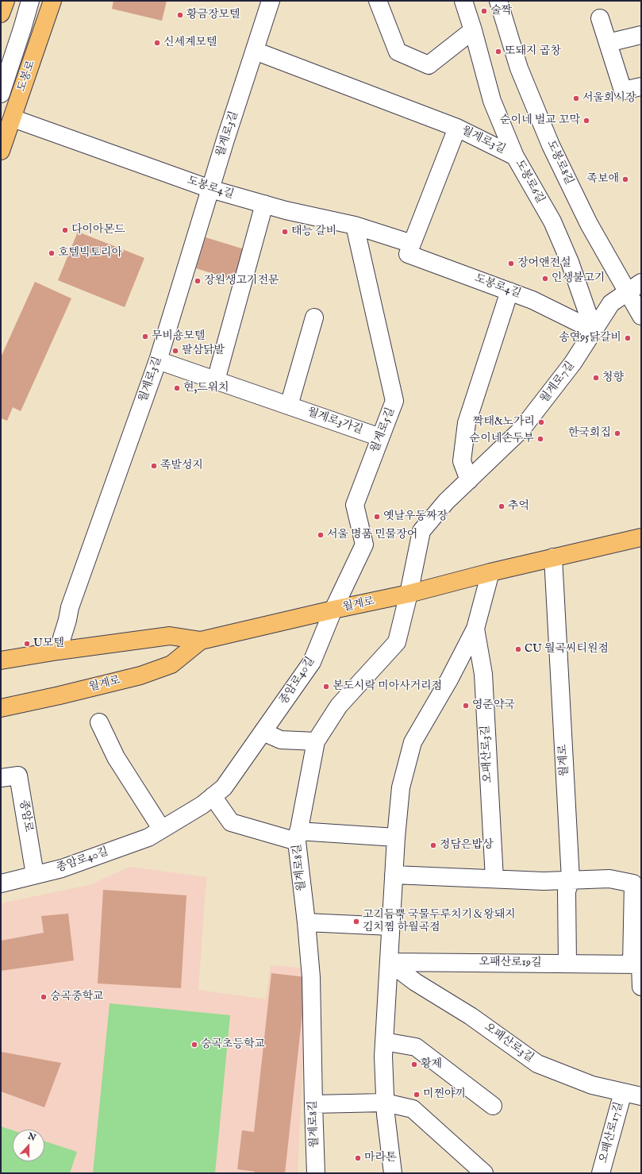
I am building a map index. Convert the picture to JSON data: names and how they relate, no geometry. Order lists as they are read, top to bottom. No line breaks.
{"streets":{"main road":["도봉로","월계로"],"street":["월계로3길","도봉로8길","도봉로6길","도봉로4길","월계로7길","월계로3가길","월계로5길","종암로40길","오패산로3길","종암로","월계로8길","오패산로19길","오패산로17길"]},"crossings":[["도봉로","도봉로4길"],["월계로3길","도봉로6길"],["월계로3길","도봉로4길"],["월계로3길","월계로3가길"],["월계로3길","월계로"],["도봉로8길","월계로7길"],["도봉로6길","도봉로4길"],["도봉로6길","월계로7길"],["도봉로4길","월계로7길"],["도봉로4길","월계로5길"],["월계로7길","월계로"],["월계로7길","월계로8길"],["월계로3가길","월계로5길"],["월계로5길","월계로"],["월계로5길","종암로40길"],["월계로","종암로40길"],["월계로","오패산로3길"],["월계로","월계로8길"],["월계로","오패산로19길"],["종암로40길","종암로"],["오패산로3길","오패산로19길"],["오패산로3길","오패산로17길"]],"places":["술짝","황금장모텔","신세계모텔","또돼지 곱창","서울회시장","순이네 벌교 꼬막","족보애","다이아몬드","태능 갈비","호텔빅토리아","장어앤전설","인생불고기","장원생고기전문","무비숑모텔","송연95닭갈비","팔삼닭발","청향","현,드위치","짝태&노가리","한국회집","순이네손두부","족발성지","추억","옛날우동짜장","서울 명품 민물장어","U모텔","CU 월곡씨티원점","본도시락 미아사거리점","영준약국","정담은밥상","고기듬뿍 국물두루치기＆왕돼지 김치찜 하월곡점","숭곡중학교","숭곡초등학교","황제","미찐야끼","마라톤"],"north":"top"}
